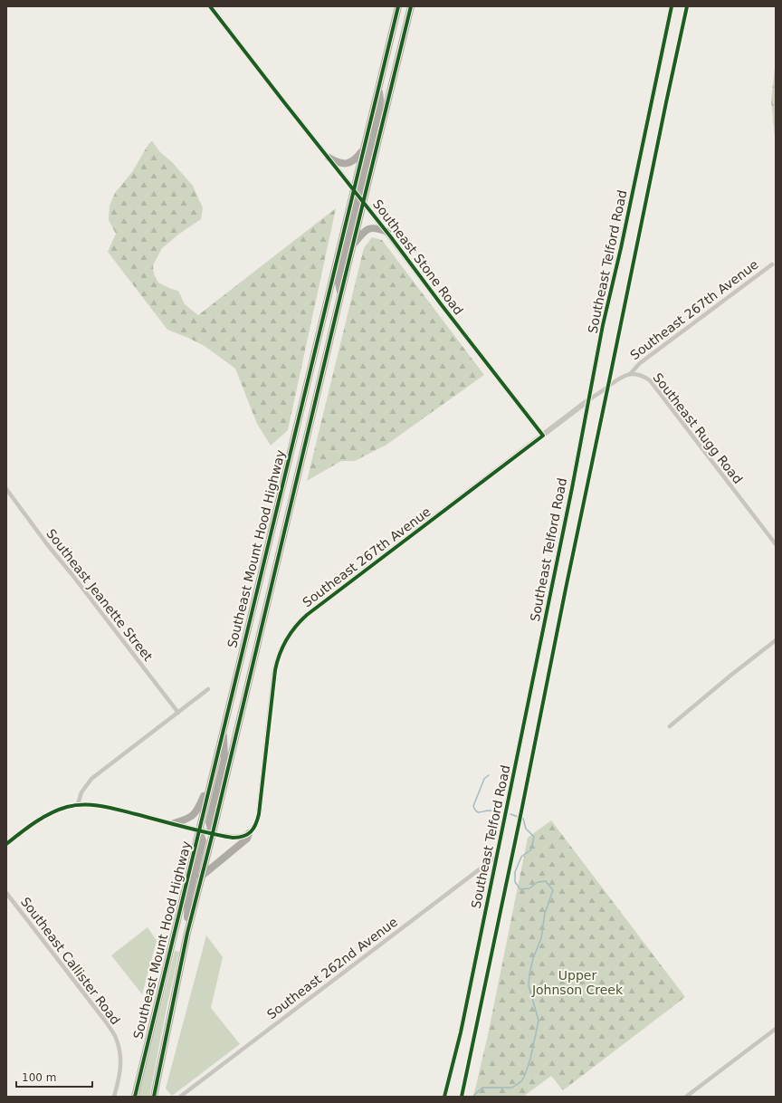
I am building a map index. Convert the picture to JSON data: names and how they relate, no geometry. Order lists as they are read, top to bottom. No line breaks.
{"streets":{"highway":["Southeast Mount Hood Highway"],"street":["Southeast Stone Road","Southeast Telford Road","Southeast 267th Avenue","Southeast Rugg Road","Southeast Jeanette Street","Southeast Callister Road","Southeast 262nd Avenue"]},"crossings":[["Southeast Stone Road","Southeast 267th Avenue"],["Southeast Stone Road","Southeast Mount Hood Highway"],["Southeast Telford Road","Southeast 267th Avenue"],["Southeast Telford Road","Southeast 262nd Avenue"],["Southeast 267th Avenue","Southeast Rugg Road"]],"parks":["Upper Johnson Creek"],"scale_bar":"100 m"}
